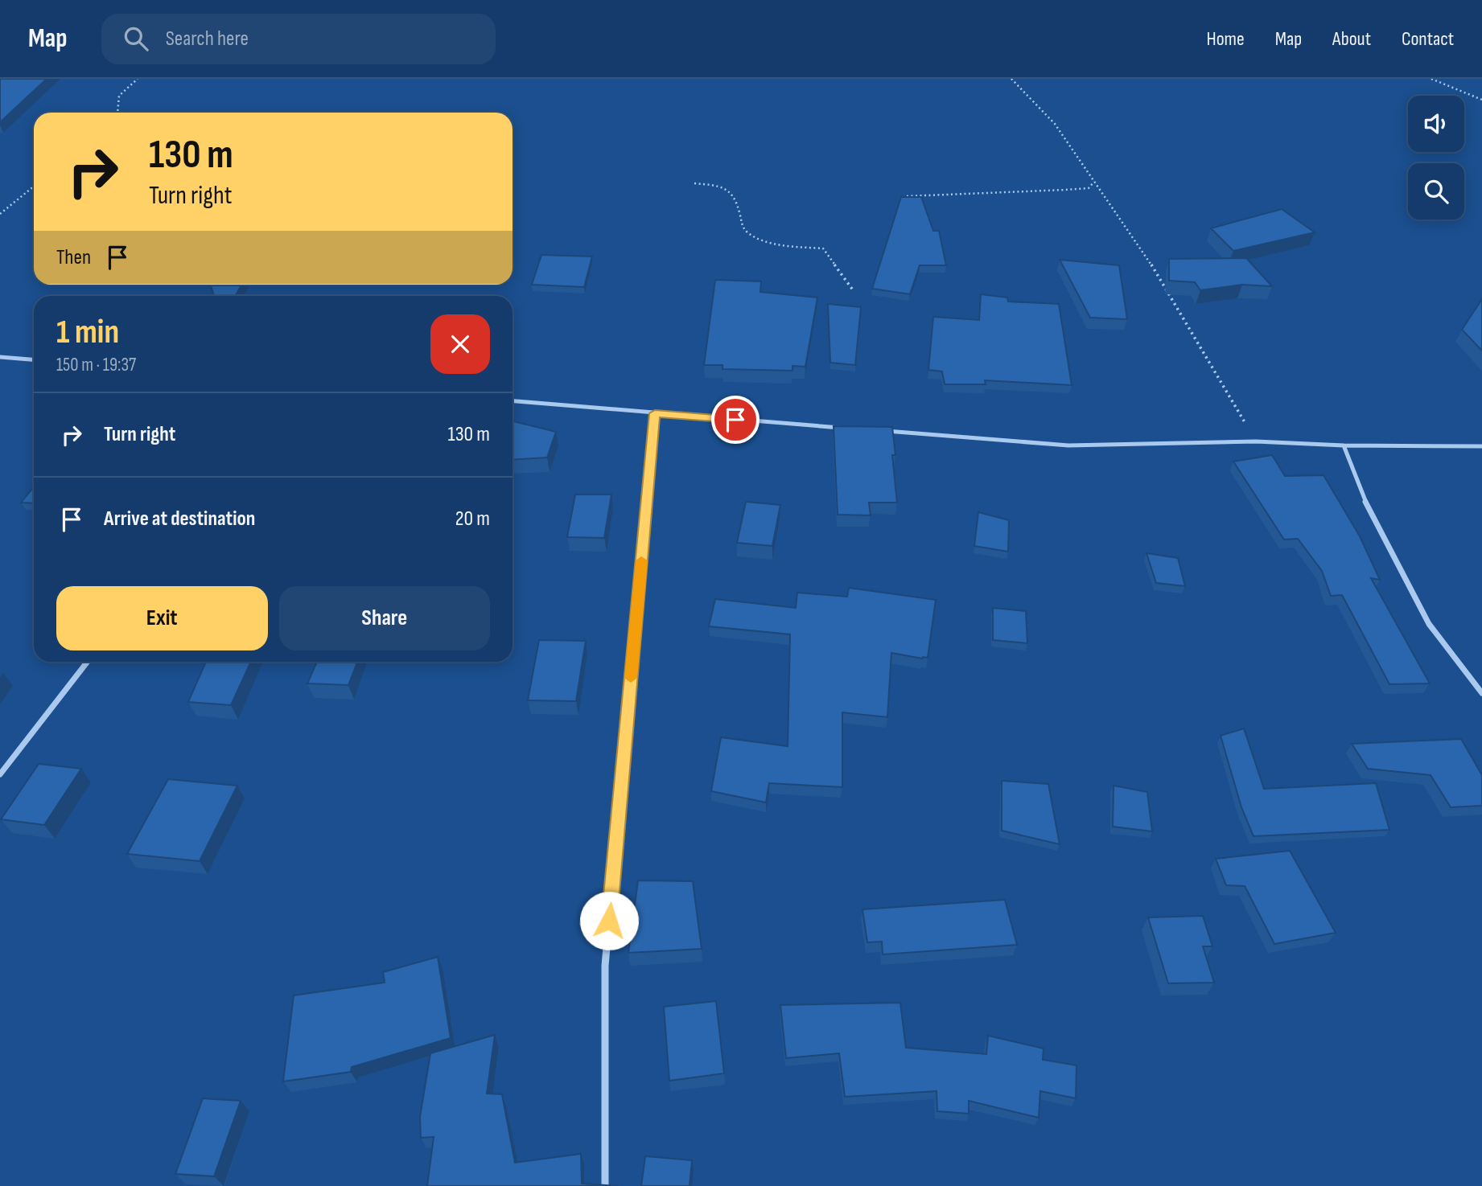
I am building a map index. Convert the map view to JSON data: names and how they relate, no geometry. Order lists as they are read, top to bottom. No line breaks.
{"page":{"header":"Map","search":"Search here","nav":["Home","Map","About","Contact"],"turn":["130 m","Turn right"],"then":"Then","heading":["1 min","150 m · 19:37"],"list":[{"name":"Turn right","value":"130 m"},{"name":"Arrive at destination","value":"20 m"}],"buttons":["Exit","Share"]}}
